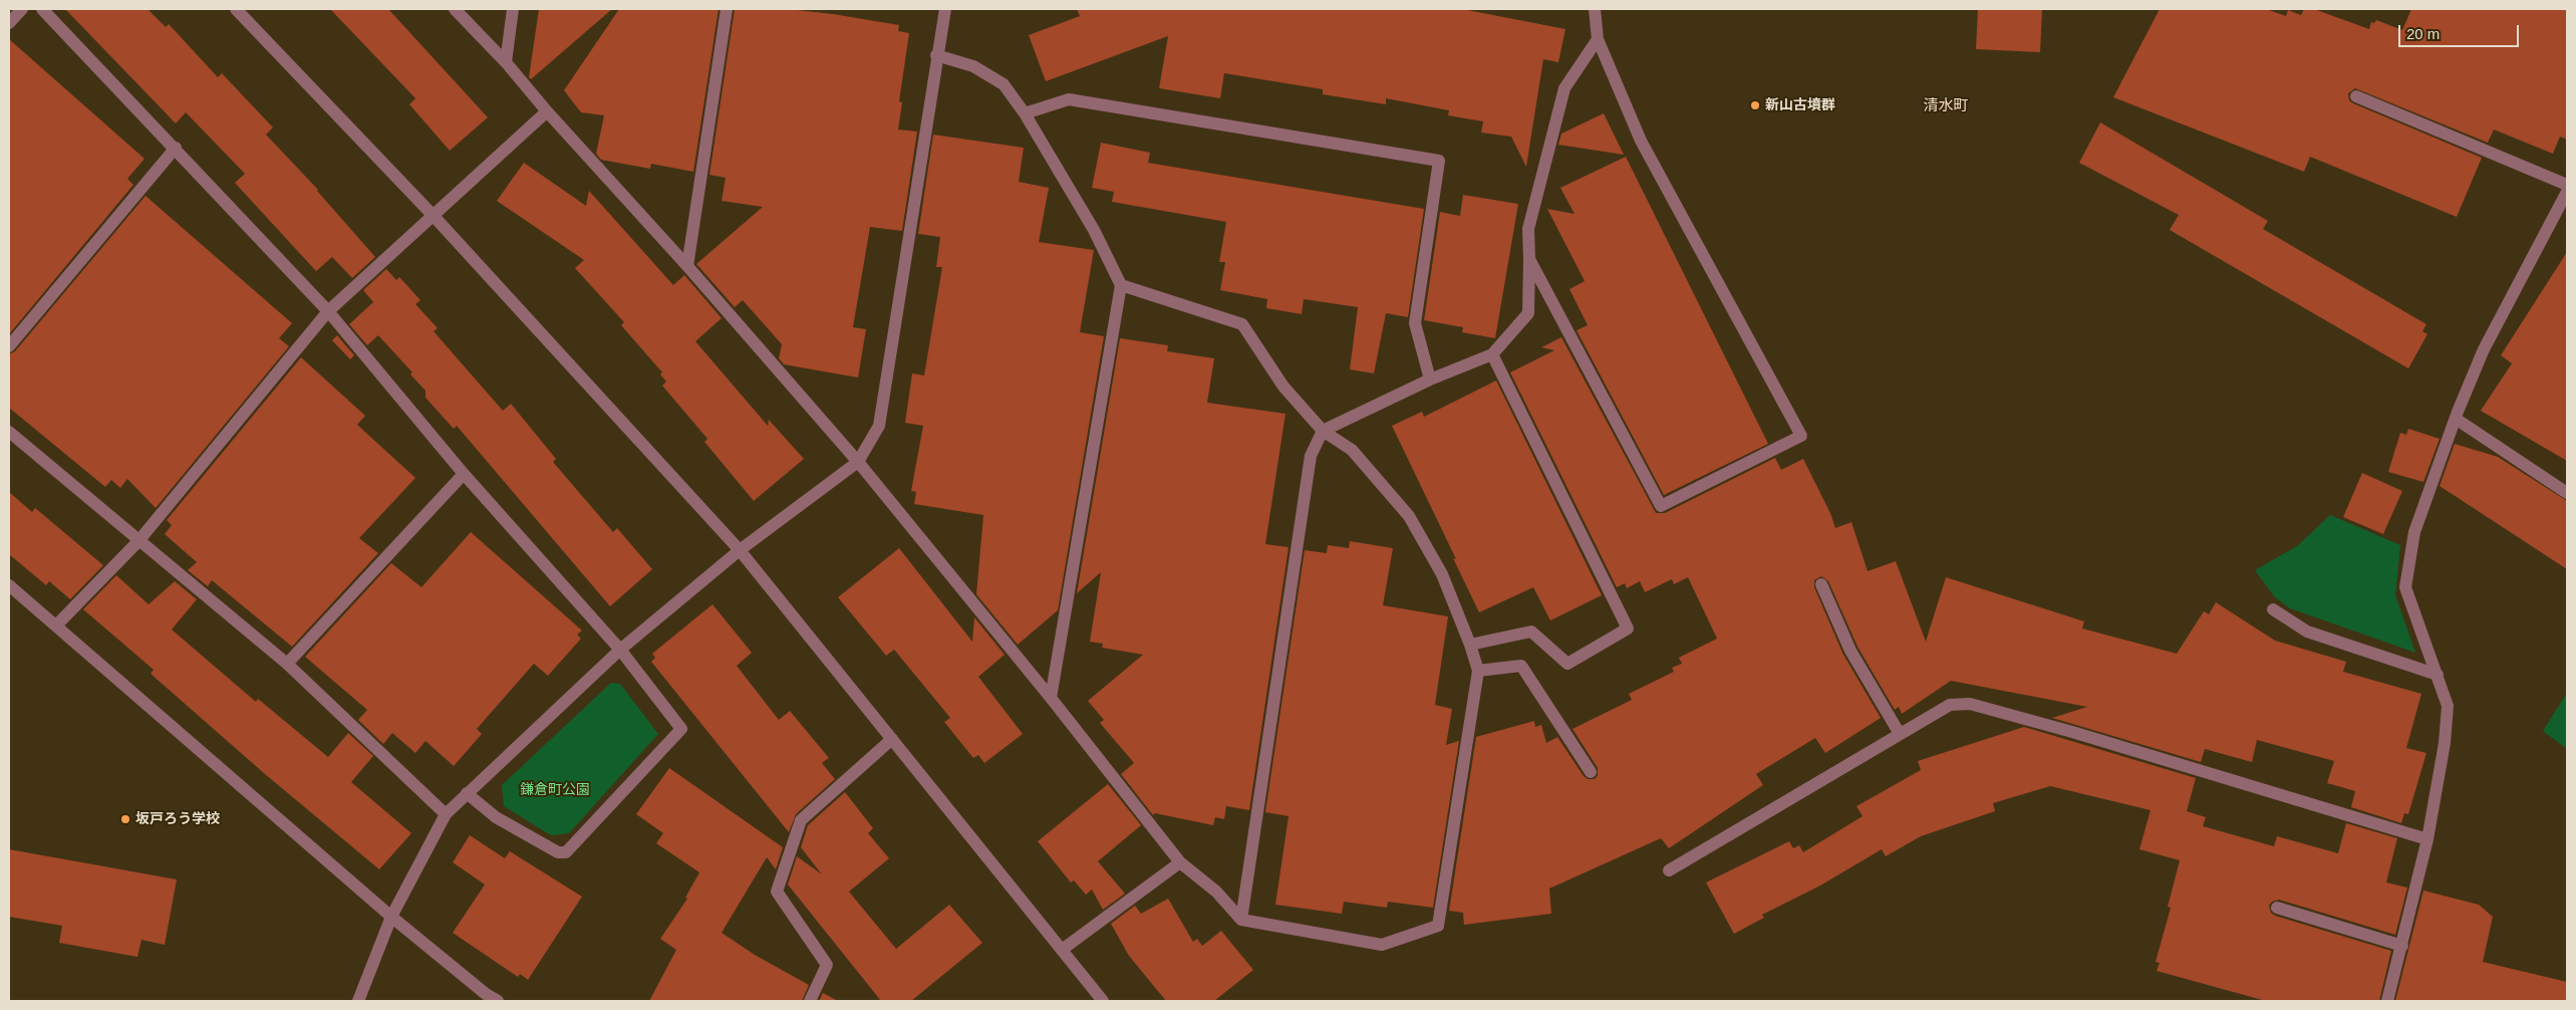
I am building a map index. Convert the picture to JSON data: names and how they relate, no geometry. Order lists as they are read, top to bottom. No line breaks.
{"districts":["清水町"],"parks":["鎌倉町公園"],"places":["新山古墳群","坂戸ろう学校"],"scale_bar":"20 m"}
